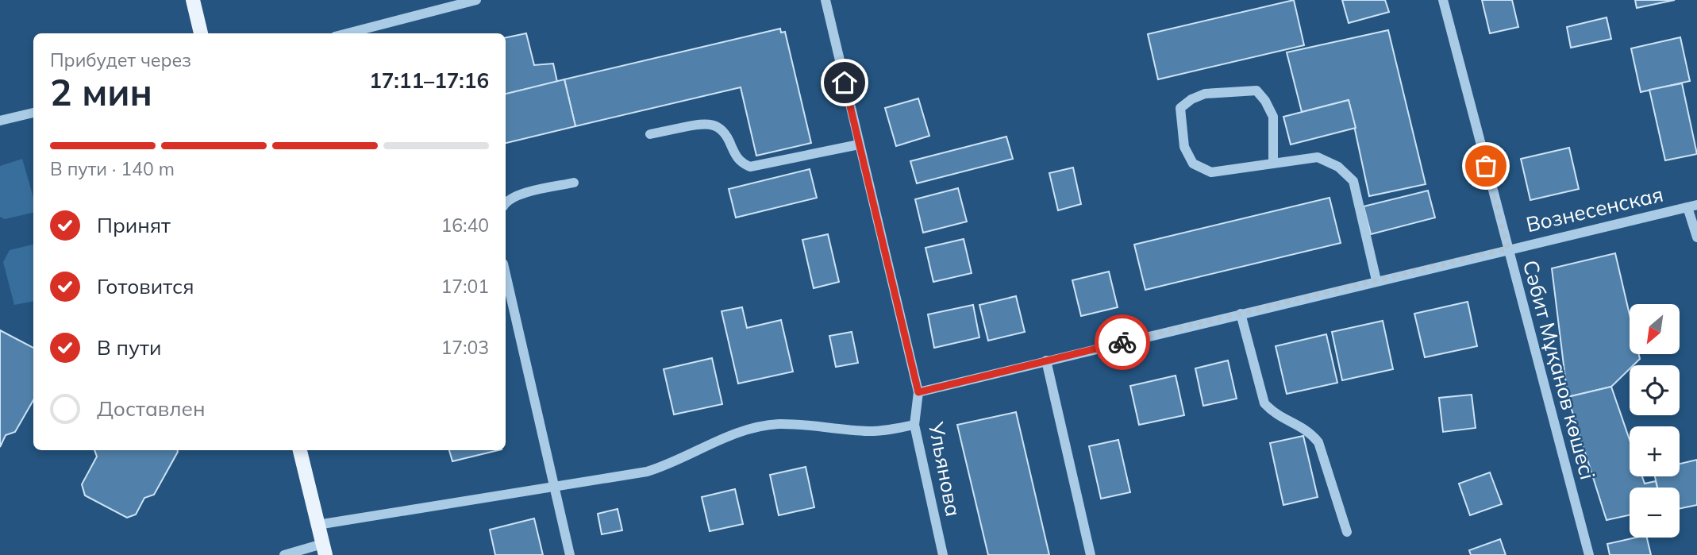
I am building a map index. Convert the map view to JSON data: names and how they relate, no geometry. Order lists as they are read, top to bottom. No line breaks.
{"streets":{"street":["Вознесенская","Сәбит Мұқанов көшесі","Ульянова"]},"crossings":[["Вознесенская","Сәбит Мұқанов көшесі"],["Вознесенская","Ульянова"]],"north":"bottom left","page":{"heading":["2 мин","Прибудет через","17:11–17:16"],"bar":"В пути · 140 m","list":[["Принят","16:40"],["Готовится","17:01"],["В пути","17:03"],"Доставлен"],"map_buttons":["+","−"]}}
